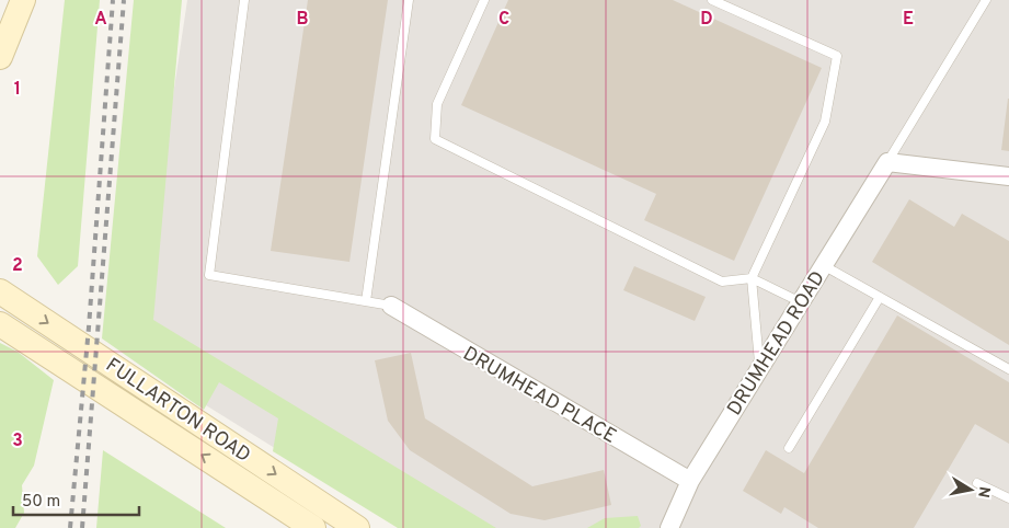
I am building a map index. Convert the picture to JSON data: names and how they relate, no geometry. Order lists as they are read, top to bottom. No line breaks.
{"streets":{"street":["DRUMHEAD ROAD","DRUMHEAD PLACE","FULLARTON ROAD"]},"crossings":[["DRUMHEAD ROAD","DRUMHEAD PLACE"]],"scale_bar":"50 m","north":"right","grid":{"columns":["A","B","C","D","E"],"rows":["1","2","3"]}}
